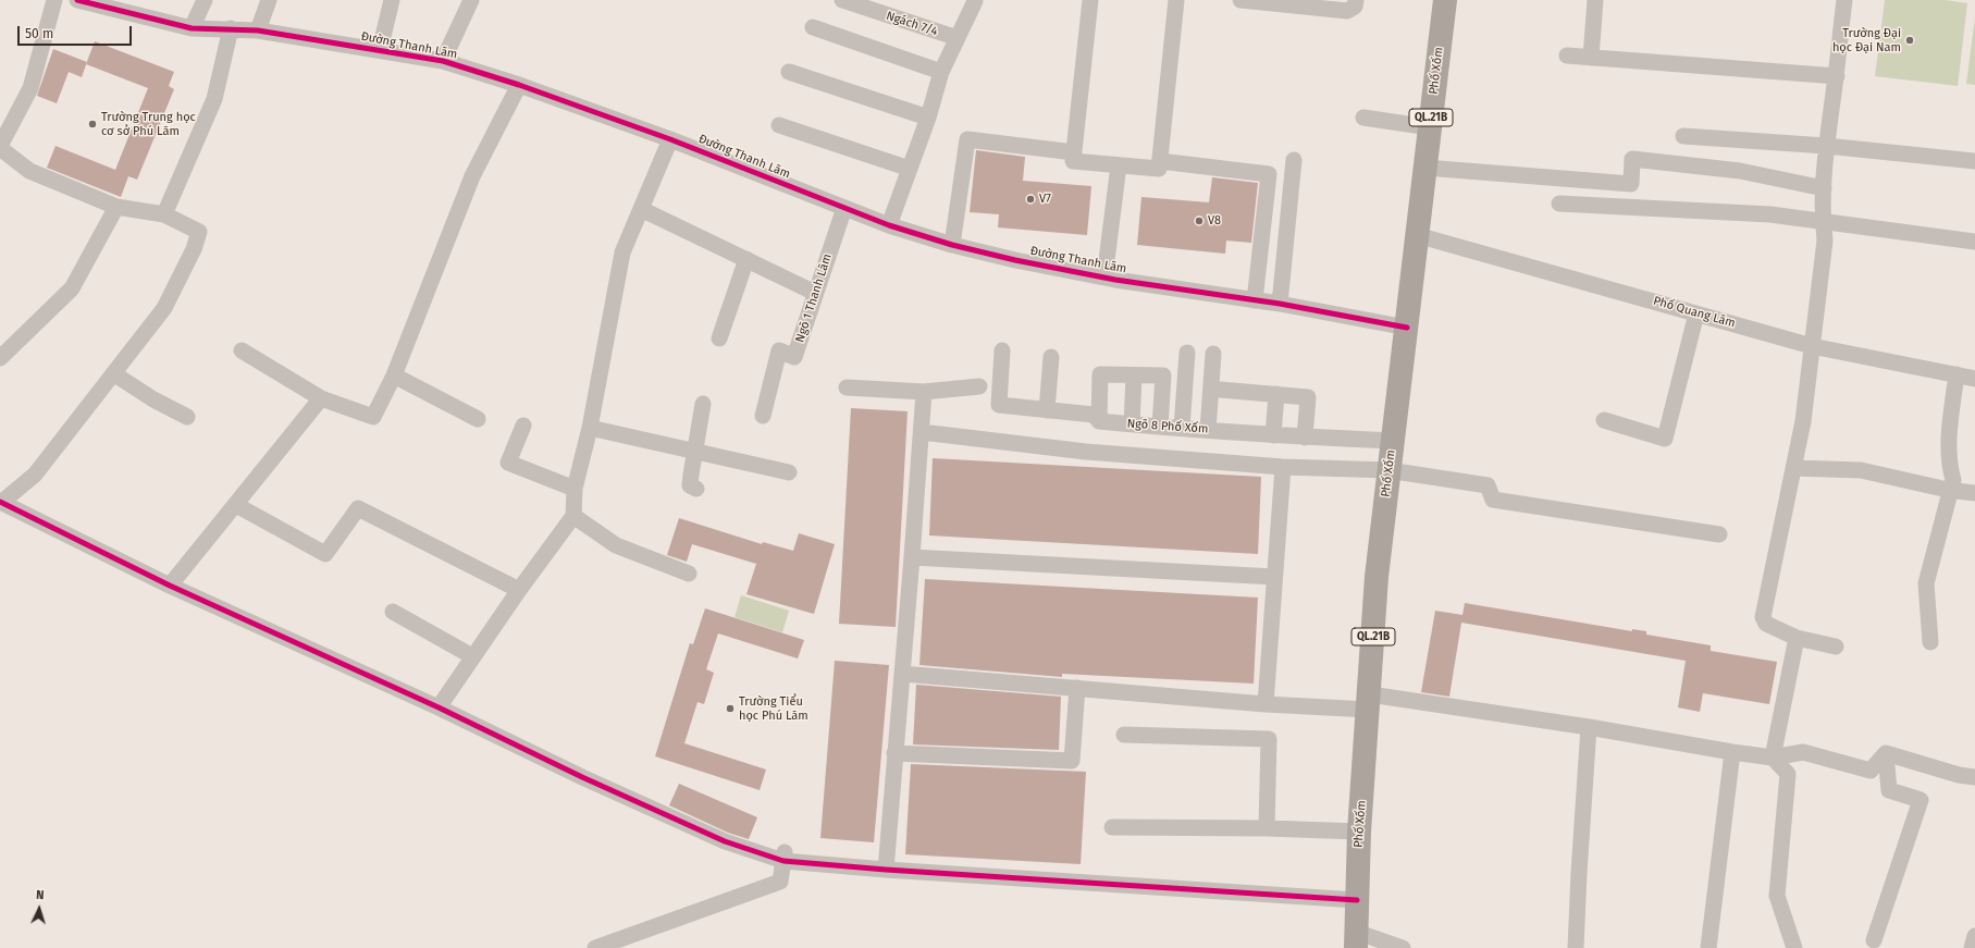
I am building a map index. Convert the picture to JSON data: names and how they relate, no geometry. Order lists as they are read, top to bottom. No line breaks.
{"streets":{"highway":["Phố Xốm","QL.21B"],"street":["Ngách 7/4","Đường Thanh Lãm","Ngõ 1 Thanh Lãm","Phố Quang Lãm","Ngõ 8 Phố Xốm"]},"crossings":[["Đường Thanh Lãm","Phố Xốm"],["Đường Thanh Lãm","Ngõ 1 Thanh Lãm"],["Phố Xốm","Phố Quang Lãm"],["Phố Xốm","Ngõ 8 Phố Xốm"]],"places":["Trường Đại học Đại Nam","Trường Trung học cơ sở Phú Lãm","V7","V8","Trường Tiểu học Phú Lãm"],"scale_bar":"50 m","north":"top"}
